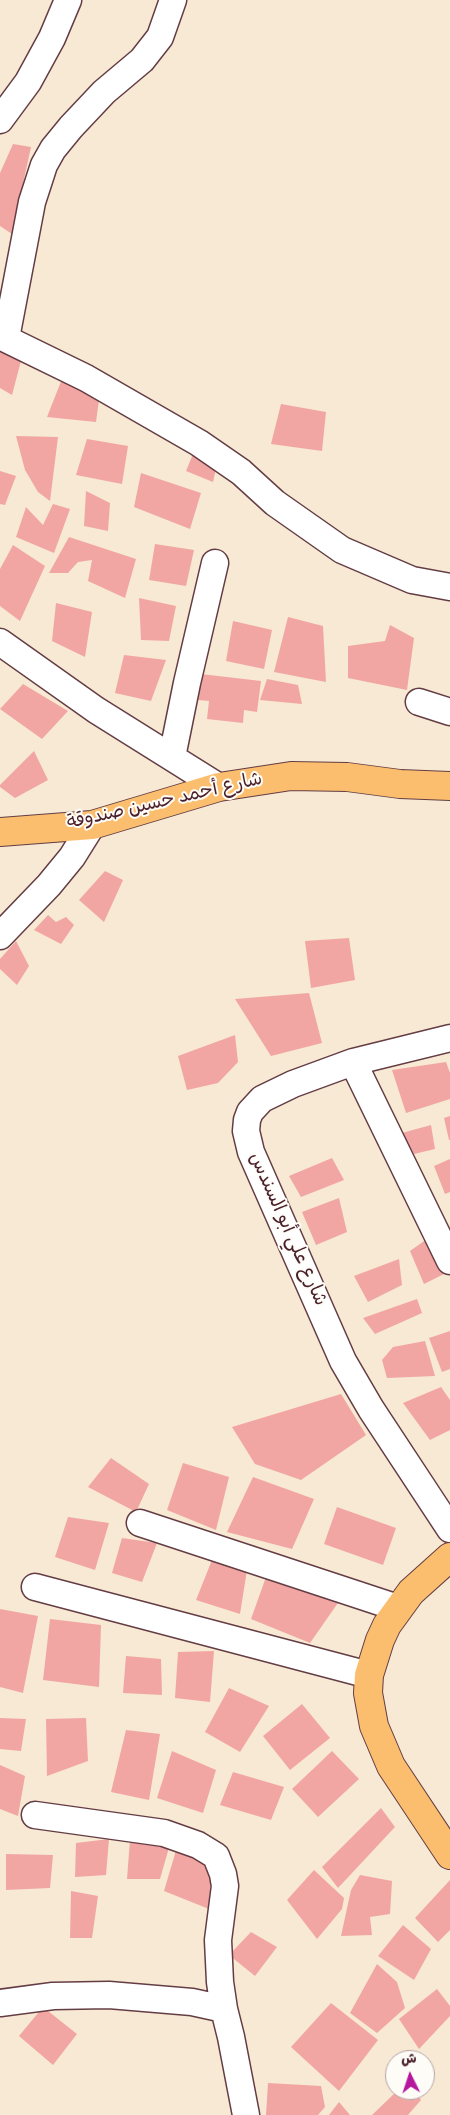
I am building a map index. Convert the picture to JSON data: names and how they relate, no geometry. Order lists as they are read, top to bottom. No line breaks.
{"streets":{"main road":["شارع أحمد حسين صندوقة"],"street":["شارع علي أبو السندس"]},"north":"top"}
